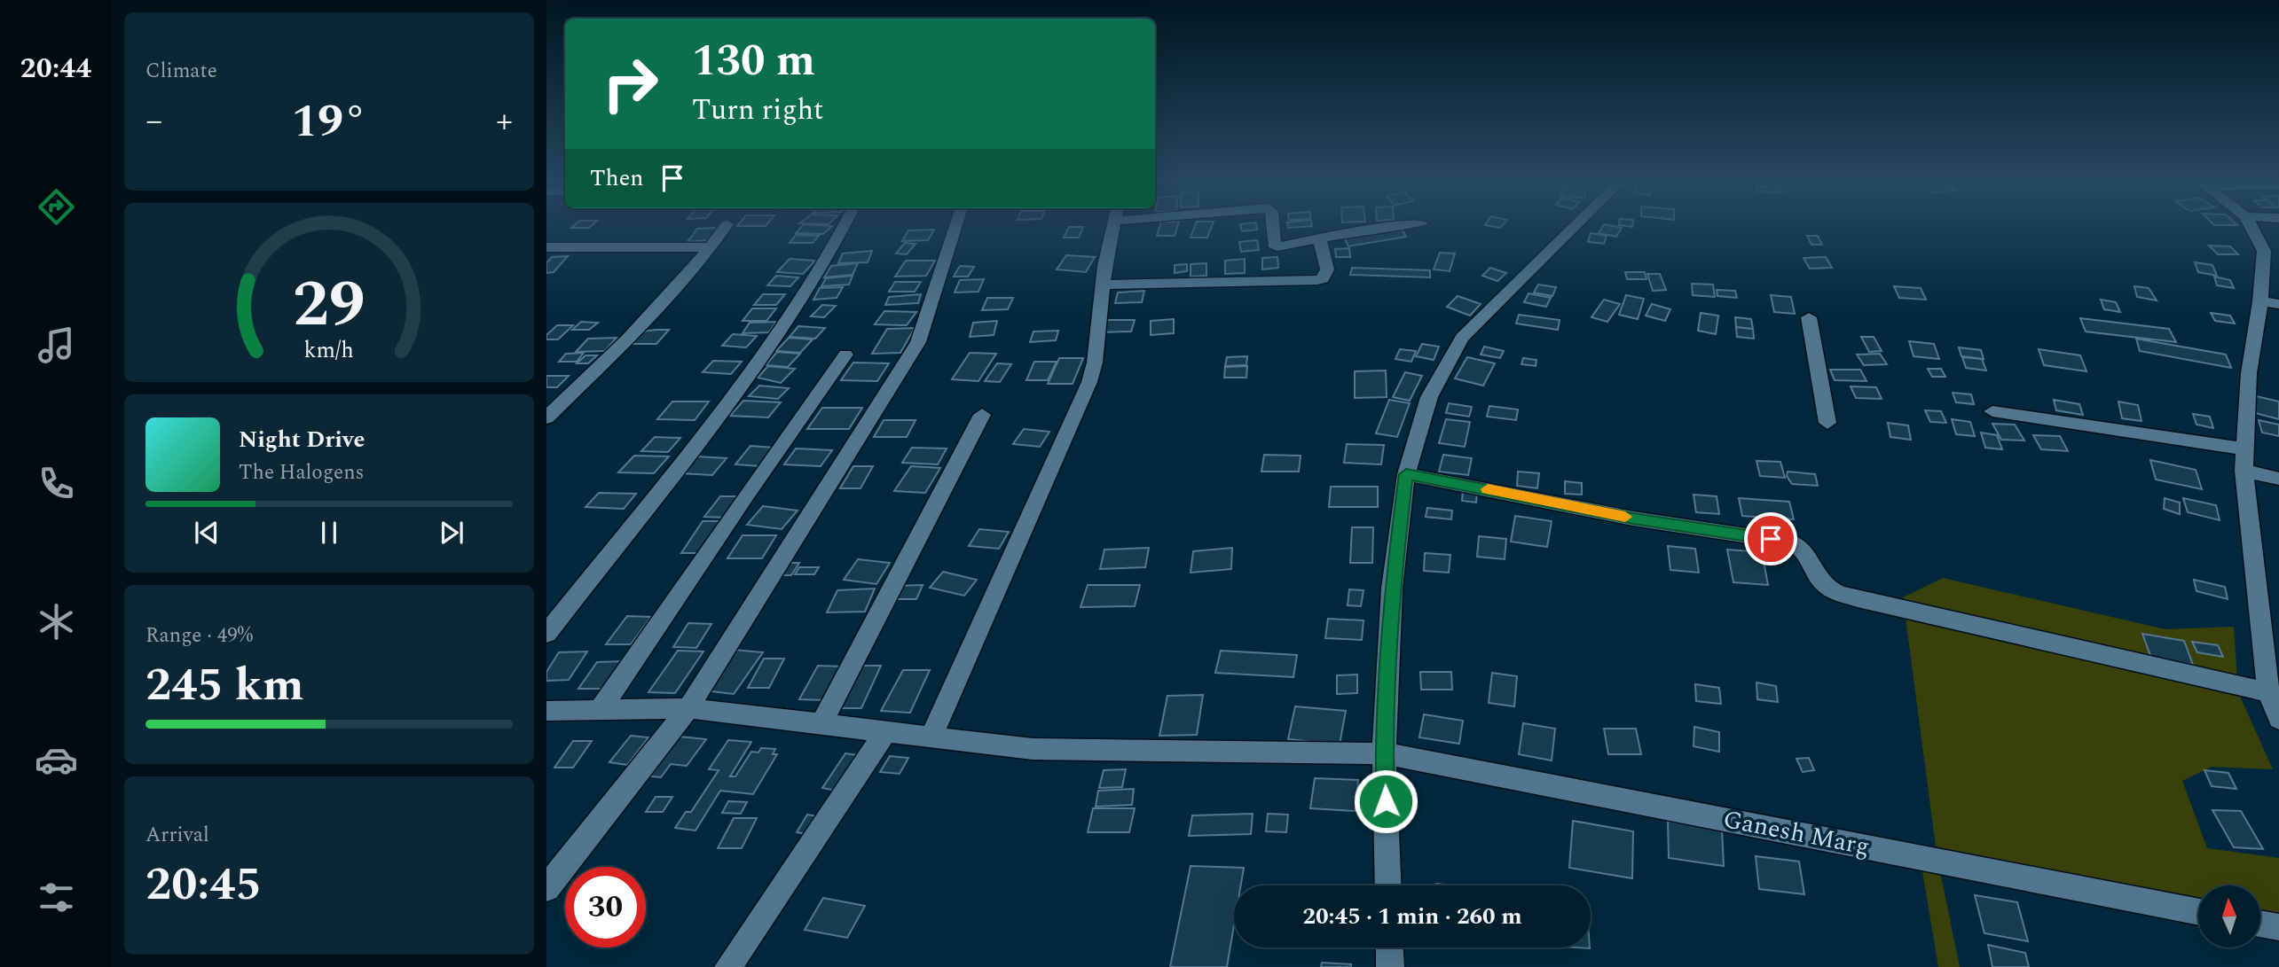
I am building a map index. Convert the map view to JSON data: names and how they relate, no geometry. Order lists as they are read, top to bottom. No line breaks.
{"streets":{"street":["Ganesh Marg"]},"north":"top","page":{"tabs":"20:44","tile":["Climate",["Range · 49%","245 km"],["Arrival","20:45"]],"turn":["130 m","Turn right"],"heat":["−","19°","+"],"then":"Then","song":["Night Drive","The Halogens"],"limit":"30","trip":"20:45 · 1 min · 260 m","gauge":["29","km/h"]}}
